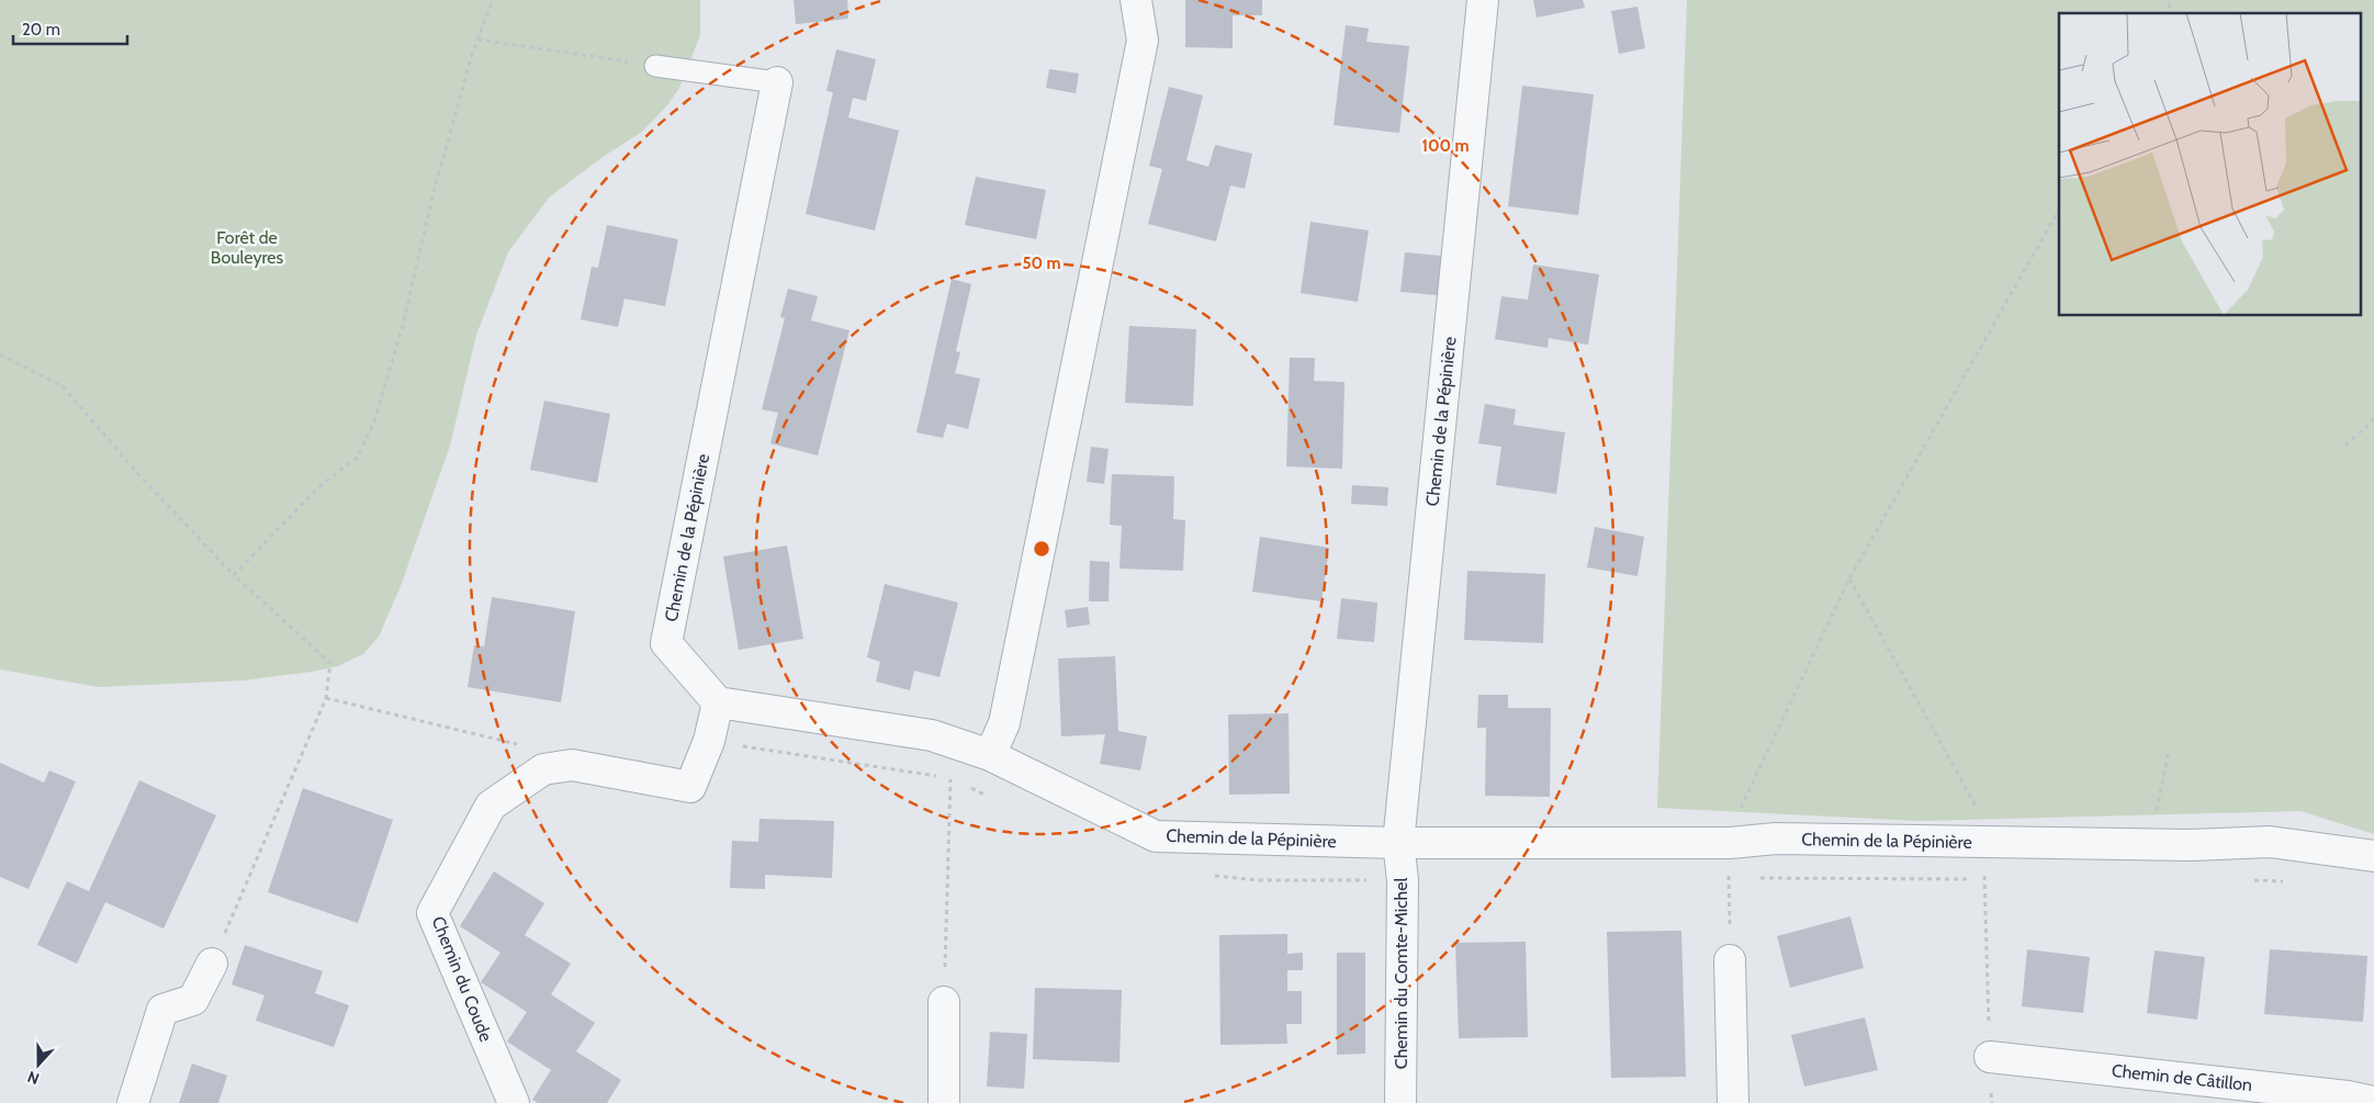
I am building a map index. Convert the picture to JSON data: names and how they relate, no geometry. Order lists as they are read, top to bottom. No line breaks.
{"streets":{"street":["Chemin de la Pépinière","Chemin du Comte-Michel","Chemin du Coude","Chemin de Câtillon"]},"crossings":[["Chemin de la Pépinière","Chemin du Comte-Michel"],["Chemin de la Pépinière","Chemin du Coude"]],"parks":["Forêt de Bouleyres"],"scale_bar":"20 m","north":"bottom","rings":["100 m","50 m"]}
